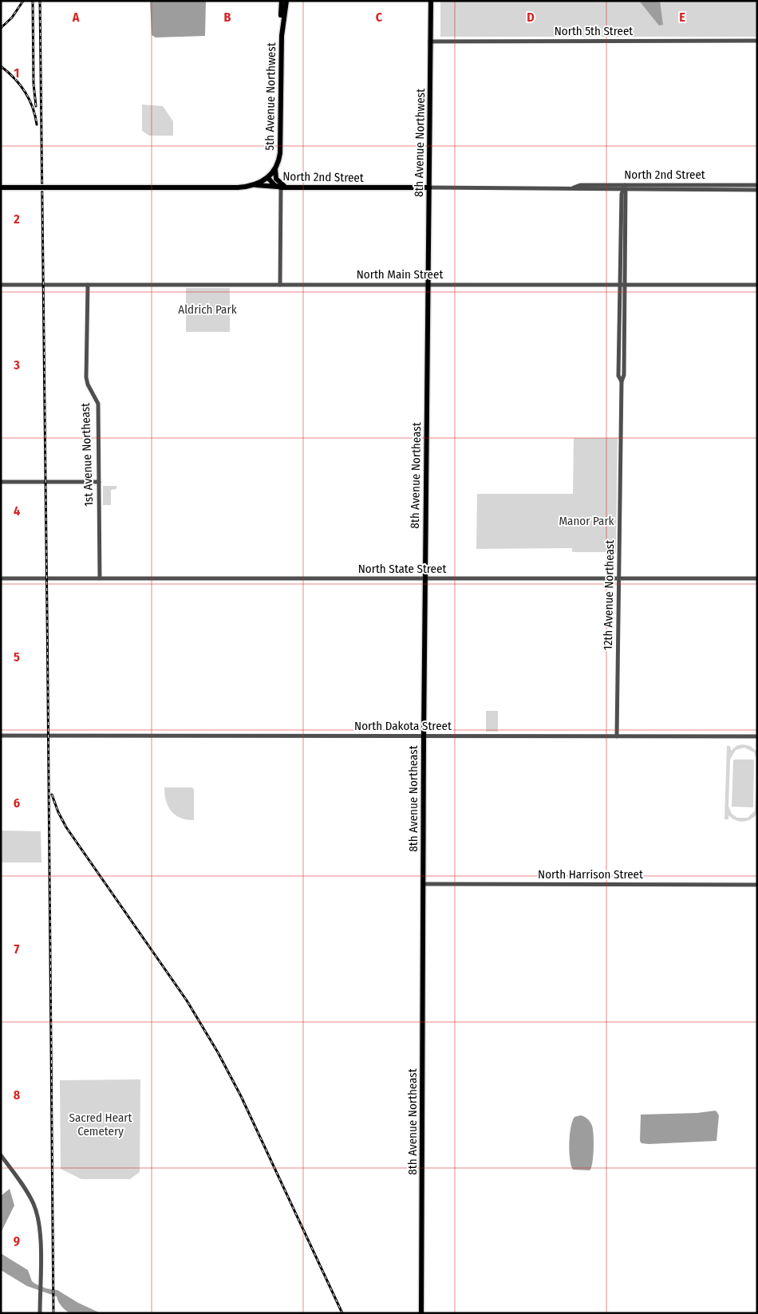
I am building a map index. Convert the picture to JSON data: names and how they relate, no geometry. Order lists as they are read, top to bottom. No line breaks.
{"streets":{"main road":["5th Avenue Northwest","8th Avenue Northwest","North 2nd Street","8th Avenue Northeast"],"street":["North 5th Street","North Main Street","1st Avenue Northeast","North State Street","12th Avenue Northeast","North Dakota Street","North Harrison Street"]},"crossings":[["North 5th Street","8th Avenue Northwest"],["5th Avenue Northwest","North 2nd Street"],["8th Avenue Northwest","North 2nd Street"],["8th Avenue Northwest","North Main Street"],["8th Avenue Northwest","8th Avenue Northeast"],["North 2nd Street","12th Avenue Northeast"],["North Main Street","1st Avenue Northeast"],["North Main Street","8th Avenue Northeast"],["North Main Street","12th Avenue Northeast"],["1st Avenue Northeast","North State Street"],["8th Avenue Northeast","North State Street"],["8th Avenue Northeast","North Dakota Street"],["8th Avenue Northeast","North Harrison Street"],["North State Street","12th Avenue Northeast"],["12th Avenue Northeast","North Dakota Street"]],"parks":["Aldrich Park","Manor Park","Sacred Heart Cemetery"],"grid":{"columns":["A","B","C","D","E"],"rows":["1","2","3","4","5","6","7","8","9"]}}
